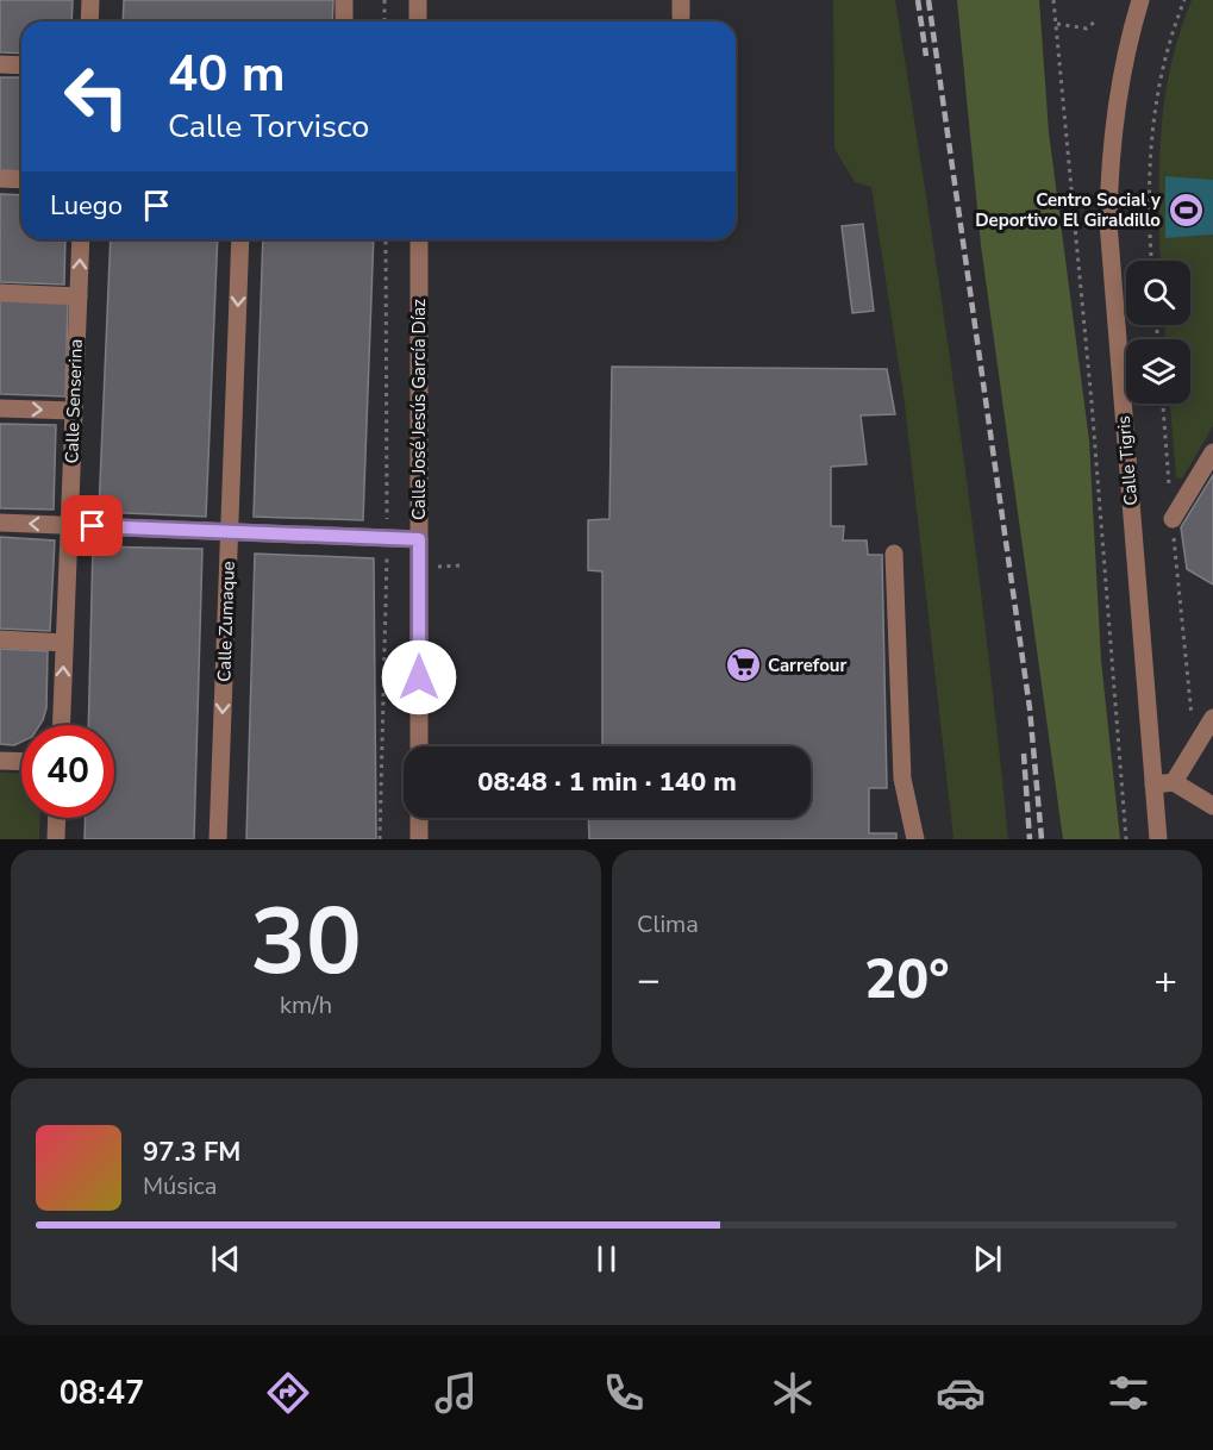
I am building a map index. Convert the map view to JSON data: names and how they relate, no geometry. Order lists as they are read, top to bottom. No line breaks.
{"streets":{"street":["Calle Senserina","Calle José Jesús García Díaz","Calle Tigris","Calle Zumaque"]},"one_way":["Calle Zumaque"],"places":{"sports":["Centro Social y Deportivo El Giraldillo"],"supermarket":["Carrefour"]},"page":{"turn":["40 m","Calle Torvisco"],"then":"Luego","limit":"40","trip":"08:48 · 1 min · 140 m","tile":[["30","km/h"],"Clima"],"heat":["−","20°","+"],"song":["97.3 FM","Música"],"tabs":"08:47"}}
